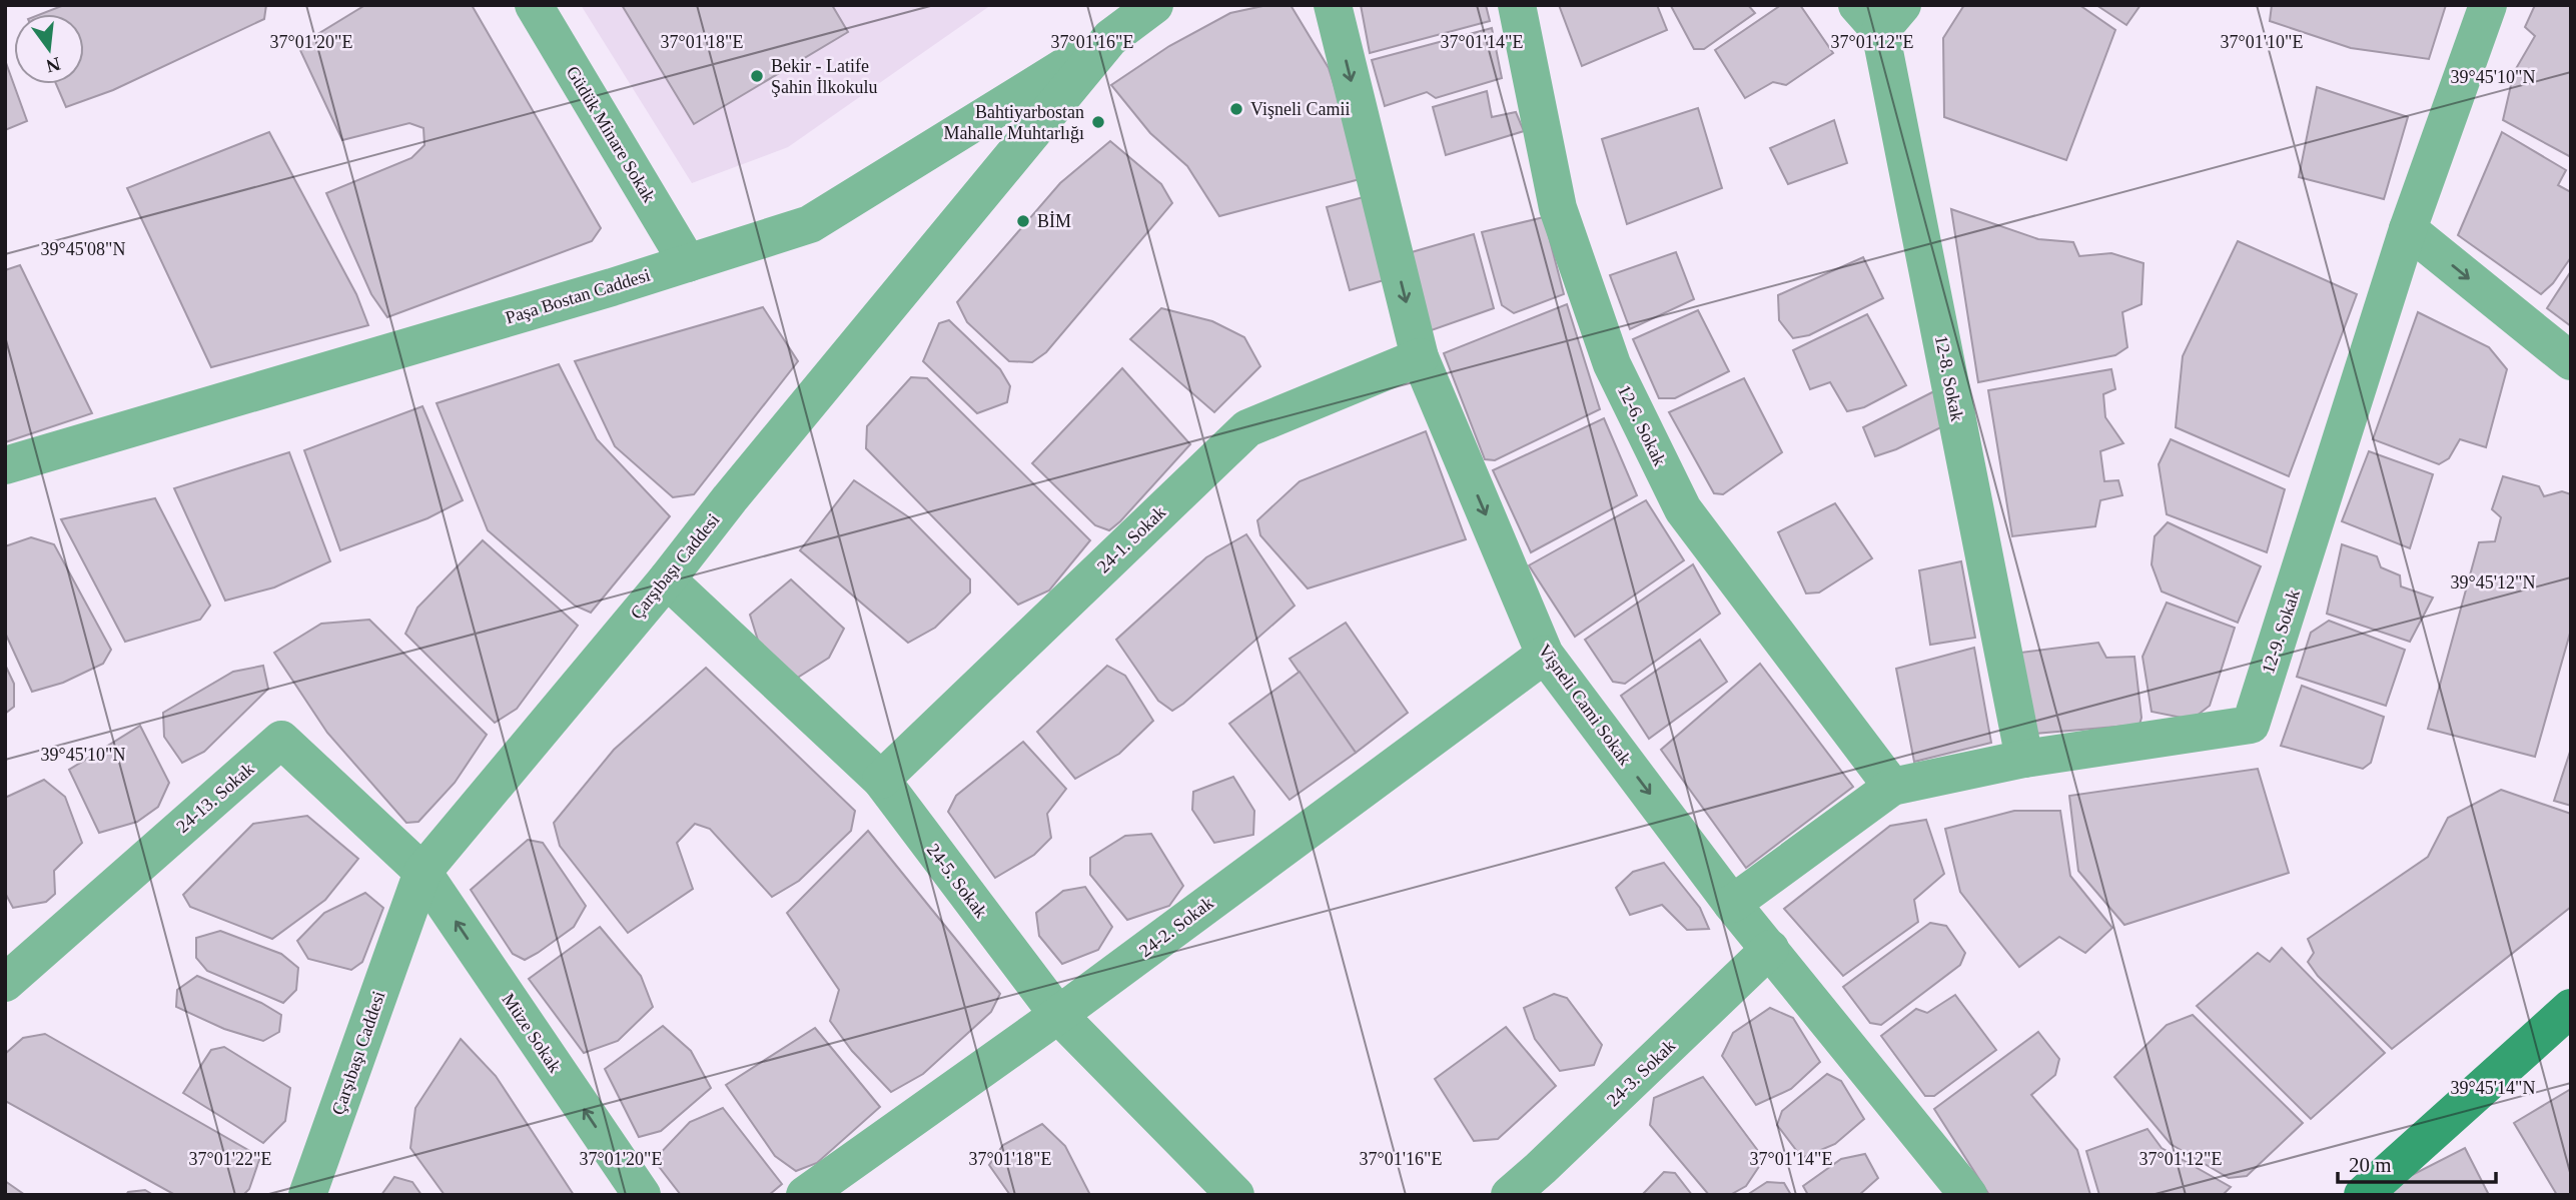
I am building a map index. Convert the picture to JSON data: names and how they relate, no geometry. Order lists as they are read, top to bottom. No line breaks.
{"streets":{"street":["Güdük Minare Sokak","Paşa Bostan Caddesi","12-8. Sokak","12-6. Sokak","24-1. Sokak","Çarşıbaşı Caddesi","12-9. Sokak","Vişneli Cami Sokak","24-13. Sokak","24-5. Sokak","24-2. Sokak","Müze Sokak","24-3. Sokak"]},"crossings":[["Güdük Minare Sokak","Paşa Bostan Caddesi"],["Paşa Bostan Caddesi","Çarşıbaşı Caddesi"],["12-8. Sokak","12-9. Sokak"],["12-6. Sokak","12-9. Sokak"],["24-1. Sokak","Vişneli Cami Sokak"],["24-1. Sokak","24-5. Sokak"],["Çarşıbaşı Caddesi","24-13. Sokak"],["Çarşıbaşı Caddesi","24-5. Sokak"],["Çarşıbaşı Caddesi","Müze Sokak"],["12-9. Sokak","Vişneli Cami Sokak"],["Vişneli Cami Sokak","24-2. Sokak"],["Vişneli Cami Sokak","24-3. Sokak"],["24-13. Sokak","Müze Sokak"],["24-5. Sokak","24-2. Sokak"]],"one_way":["Vişneli Cami Sokak","Müze Sokak"],"places":["Bekir - Latife Şahin İlkokulu","Vişneli Camii","Bahtiyarbostan Mahalle Muhtarlığı","BİM"],"scale_bar":"20 m","north":"bottom","coordinates":["37°01'20\"E","37°01'18\"E","37°01'16\"E","37°01'14\"E","37°01'12\"E","37°01'10\"E","39°45'10\"N","39°45'08\"N","39°45'12\"N","39°45'14\"N","37°01'22\"E"]}
